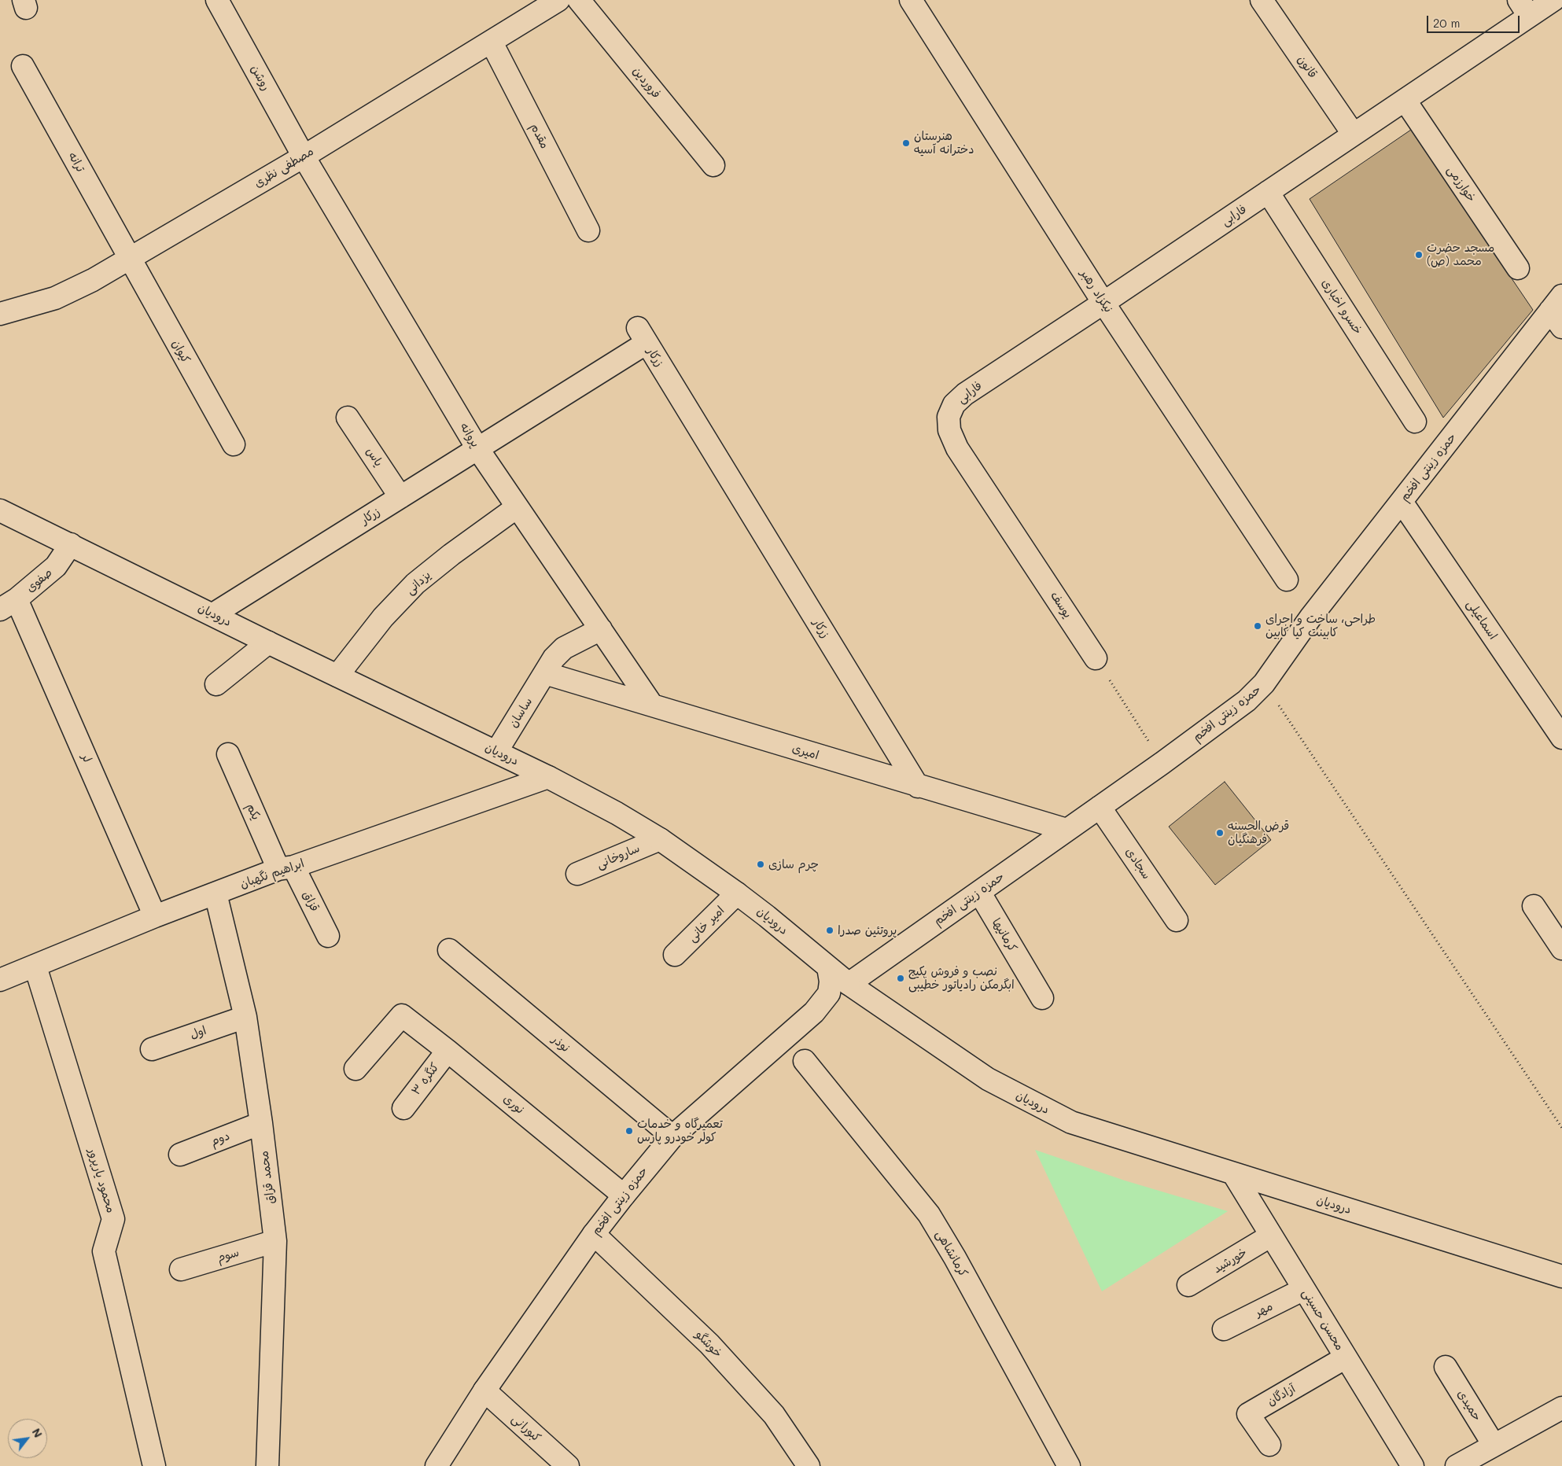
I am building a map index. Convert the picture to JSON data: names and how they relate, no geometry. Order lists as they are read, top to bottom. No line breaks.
{"streets":{"street":["قانون","روشن","فروردین","مقدم","ترانه","مصطفی نظری","خوارزمی","فارابی","نیکزاد رهبر","خسرو اخباری","کیوان","زرکار","پروانه","یاس","حمزه زینتی افخم","صفوی","یزدانی","یوسف","درودیان","اسماعیلی","ساسان","امیری","لر","یکم","ساروخانی","سجادی","ابراهیم نگهبان","قزاق","امیر خانی","کرمانیها","اول","نوذر","کنگره ۳","نوری","دوم","محمد قزاق","محمود یارپرور","کرمانشاهی","سوم","خورشید","مهر","محسن حسینی","خوشگو","آزادگان","حمیدی","کبورانی"]},"crossings":[["قانون","فارابی"],["روشن","مصطفی نظری"],["روشن","پروانه"],["مقدم","مصطفی نظری"],["ترانه","مصطفی نظری"],["ترانه","کیوان"],["مصطفی نظری","کیوان"],["مصطفی نظری","پروانه"],["خوارزمی","فارابی"],["فارابی","نیکزاد رهبر"],["فارابی","خسرو اخباری"],["فارابی","یوسف"],["زرکار","پروانه"],["زرکار","یاس"],["زرکار","درودیان"],["زرکار","امیری"],["پروانه","یزدانی"],["پروانه","ساسان"],["پروانه","امیری"],["حمزه زینتی افخم","درودیان"],["حمزه زینتی افخم","اسماعیلی"],["حمزه زینتی افخم","امیری"],["حمزه زینتی افخم","سجادی"],["حمزه زینتی افخم","کرمانیها"],["حمزه زینتی افخم","نوذر"],["حمزه زینتی افخم","نوری"],["حمزه زینتی افخم","خوشگو"],["حمزه زینتی افخم","کبورانی"],["صفوی","درودیان"],["صفوی","لر"],["یزدانی","درودیان"],["درودیان","ساسان"],["درودیان","ساروخانی"],["درودیان","ابراهیم نگهبان"],["درودیان","امیر خانی"],["درودیان","محسن حسینی"],["ساسان","امیری"],["لر","ابراهیم نگهبان"],["یکم","ابراهیم نگهبان"],["یکم","قزاق"],["ابراهیم نگهبان","قزاق"],["ابراهیم نگهبان","محمد قزاق"],["ابراهیم نگهبان","محمود یارپرور"],["اول","محمد قزاق"],["کنگره ۳","نوری"],["دوم","محمد قزاق"],["محمد قزاق","سوم"],["خورشید","محسن حسینی"],["مهر","محسن حسینی"],["محسن حسینی","آزادگان"]],"places":["هنرستان دخترانه آسیه","مسجد حضرت محمد (ص)","طراحی، ساخت و اجرای کابینت کیا کابین","قرض الحسنه فرهنگیان","چرم سازی","پروتئین صدرا","نصب و فروش پکیج ابگرمکن رادیاتور خطیبی","تعمیرگاه و خدمات کولر خودرو پارس"],"scale_bar":"20 m","north":"top right"}
